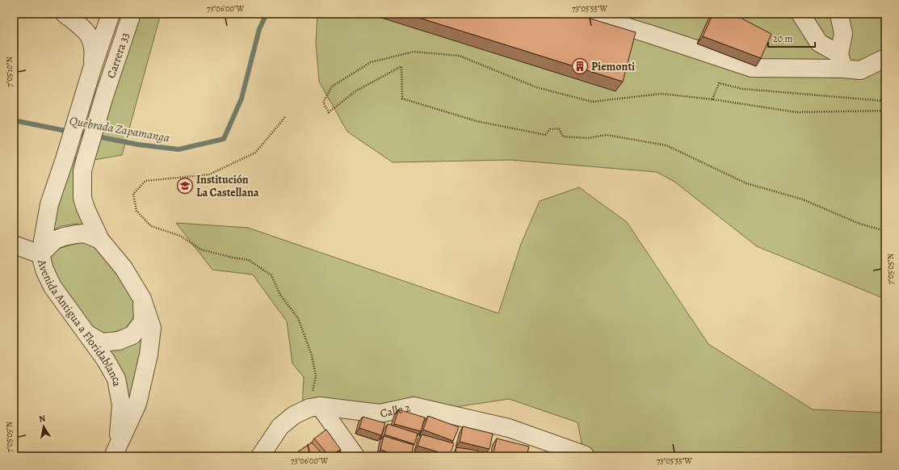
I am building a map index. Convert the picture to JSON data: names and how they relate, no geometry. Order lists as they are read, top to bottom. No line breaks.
{"streets":{"street":["Carrera 33","Avenida Antigua a Floridablanca","Calle 2"]},"crossings":[["Carrera 33","Avenida Antigua a Floridablanca"]],"water":["Quebrada Zapamanga"],"places":{"building":["Piemonti"],"school or university":["Institución La Castellana"]},"scale_bar":"20 m","north":"top","coordinates":["73°06'00\"W","73°05'55\"W","7°05'10\"N","7°05'05\"N"]}
